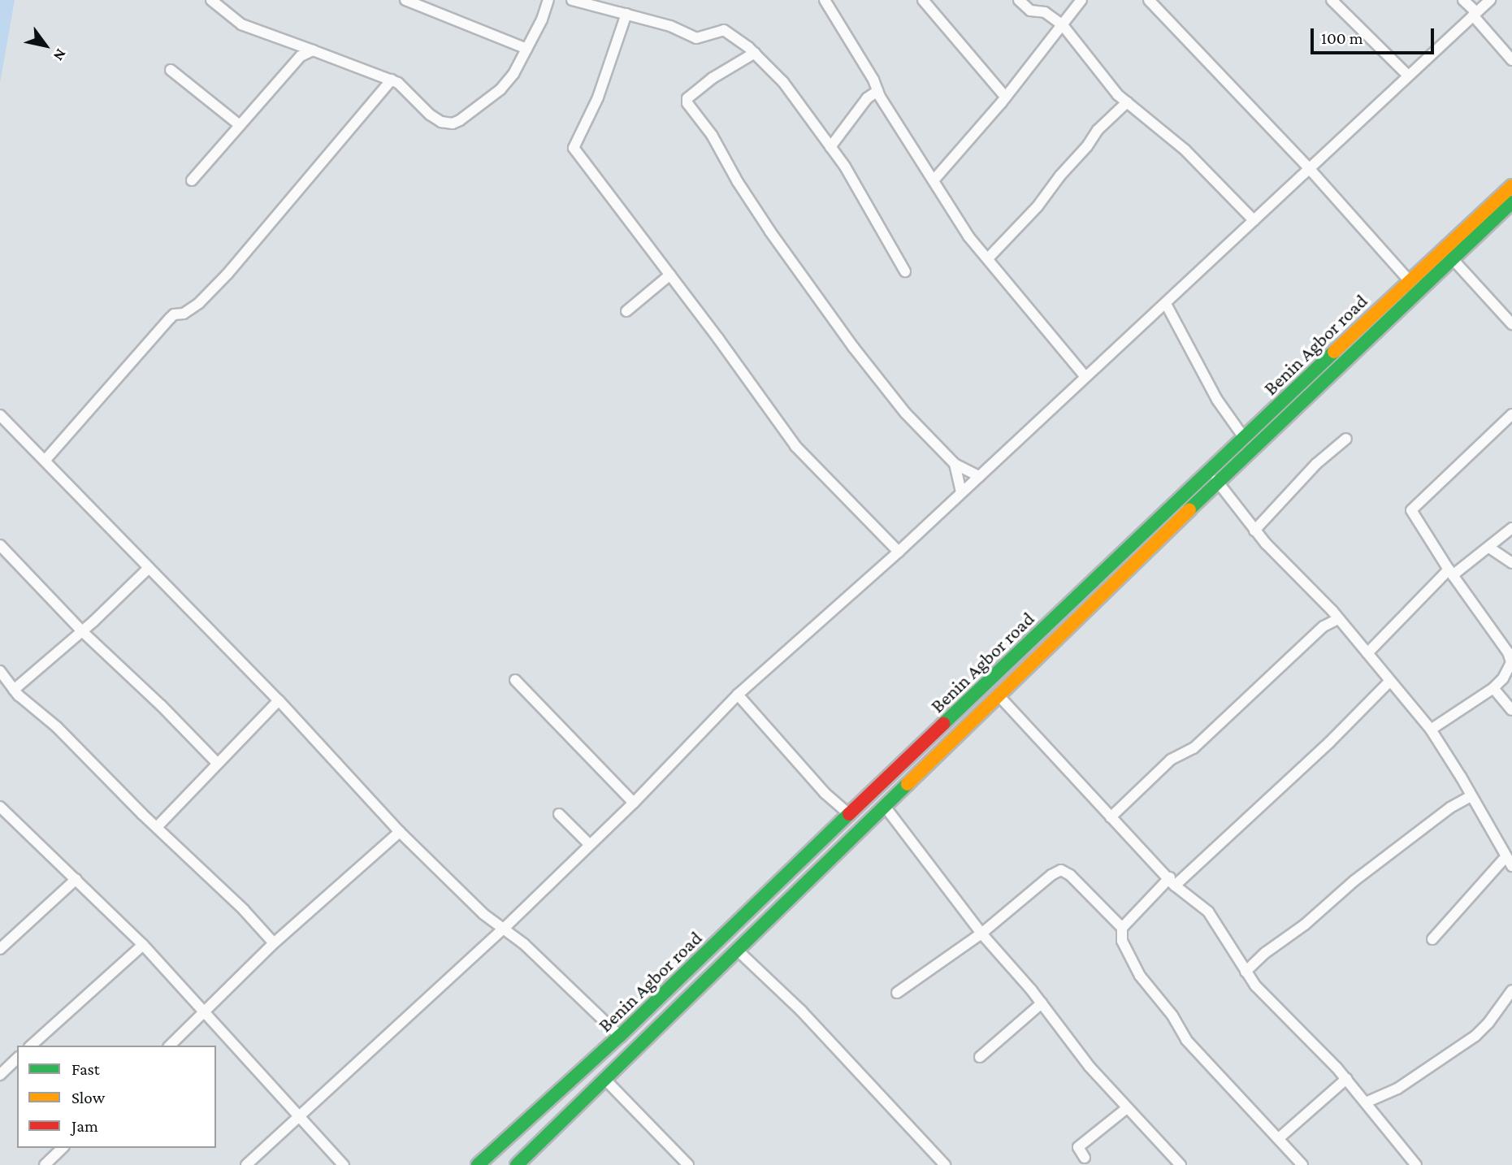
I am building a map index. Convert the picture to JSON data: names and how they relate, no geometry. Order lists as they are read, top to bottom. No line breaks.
{"streets":{"highway":["Benin Agbor road"]},"legend":["Fast","Slow","Jam"],"scale_bar":"100 m","north":"bottom right"}
